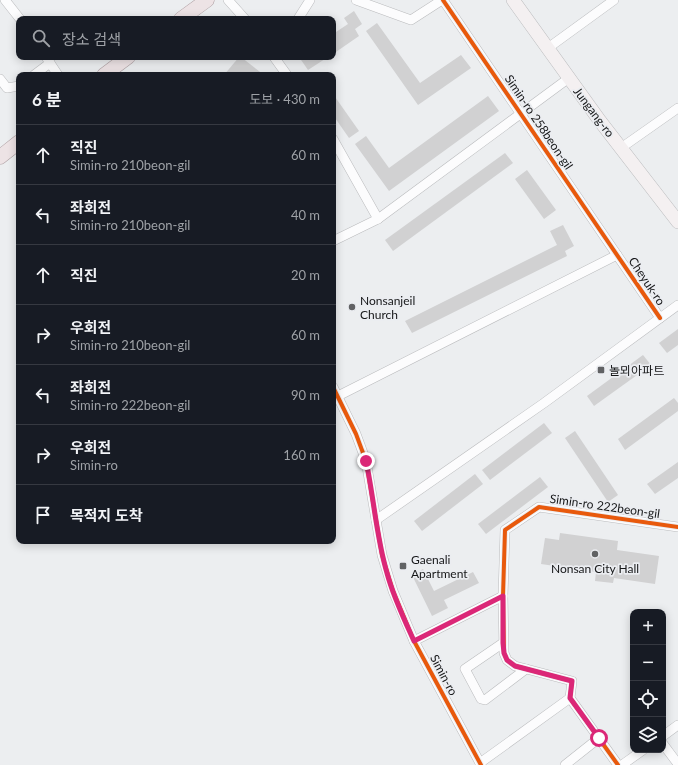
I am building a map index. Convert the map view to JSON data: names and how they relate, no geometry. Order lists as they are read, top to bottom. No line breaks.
{"streets":{"street":["Jungang-ro","Simin-ro 258beon-gil","Cheyuk-ro","Simin-ro 222beon-gil","Simin-ro"]},"crossings":[["Jungang-ro","Simin-ro 258beon-gil"],["Simin-ro 258beon-gil","Cheyuk-ro"],["Cheyuk-ro","Simin-ro"]],"places":{"other":["Nonsanjeil Church","Nonsan City Hall"],"transit":["놀뫼아파트","Gaenali Apartment"]},"page":{"search":"장소 검색","heading":["6 분","도보 · 430 m"],"list":[["직진","Simin-ro 210beon-gil","60 m"],["좌회전","Simin-ro 210beon-gil","40 m"],["직진","20 m"],["우회전","Simin-ro 210beon-gil","60 m"],["좌회전","Simin-ro 222beon-gil","90 m"],["우회전","Simin-ro","160 m"],"목적지 도착"],"map_buttons":["+","−"]}}
